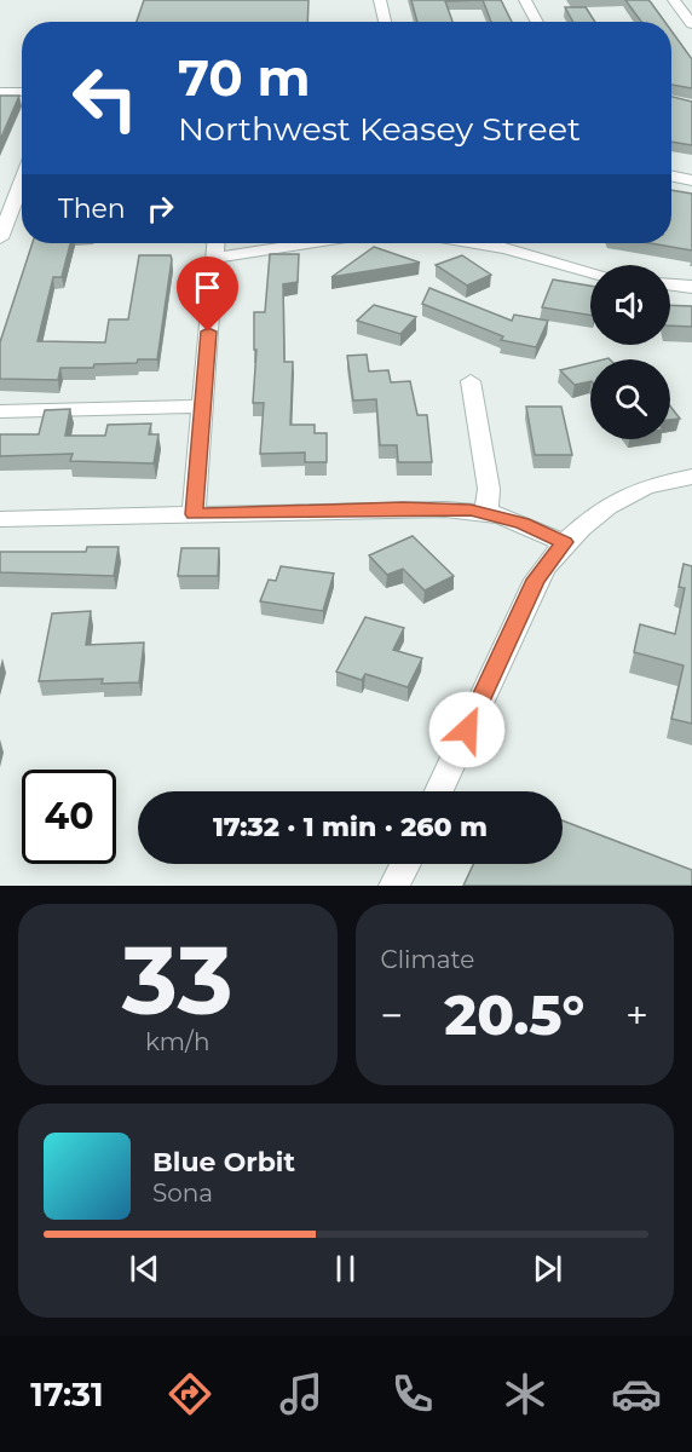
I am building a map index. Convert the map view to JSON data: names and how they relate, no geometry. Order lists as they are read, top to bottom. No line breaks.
{"page":{"turn":["70 m","Northwest Keasey Street"],"then":"Then","limit":"40","trip":"17:32 · 1 min · 260 m","tile":[["33","km/h"],"Climate"],"heat":["−","20.5°","+"],"song":["Blue Orbit","Sona"],"tabs":"17:31"}}
